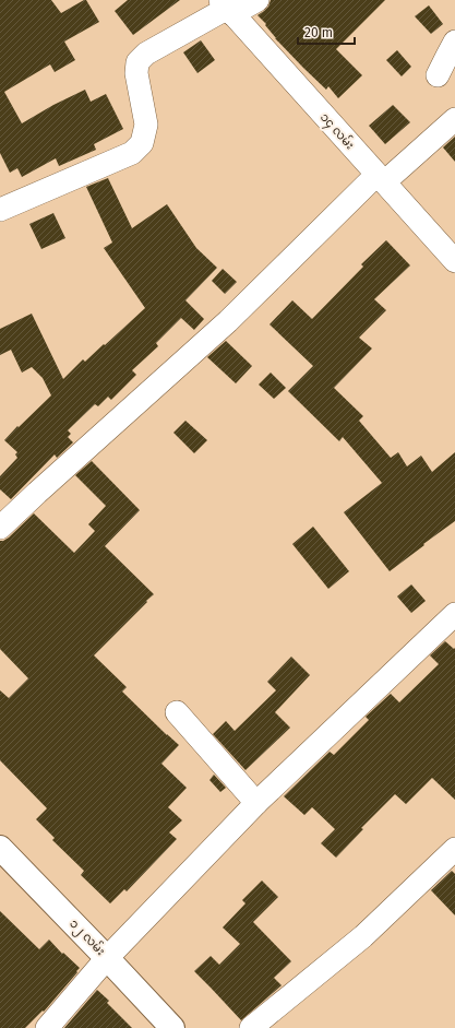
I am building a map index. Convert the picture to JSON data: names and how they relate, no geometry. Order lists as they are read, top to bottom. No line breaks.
{"streets":{"main road":["၁၂ လမ်း"],"street":["၁၄ လမ်း"]},"scale_bar":"20 m"}
